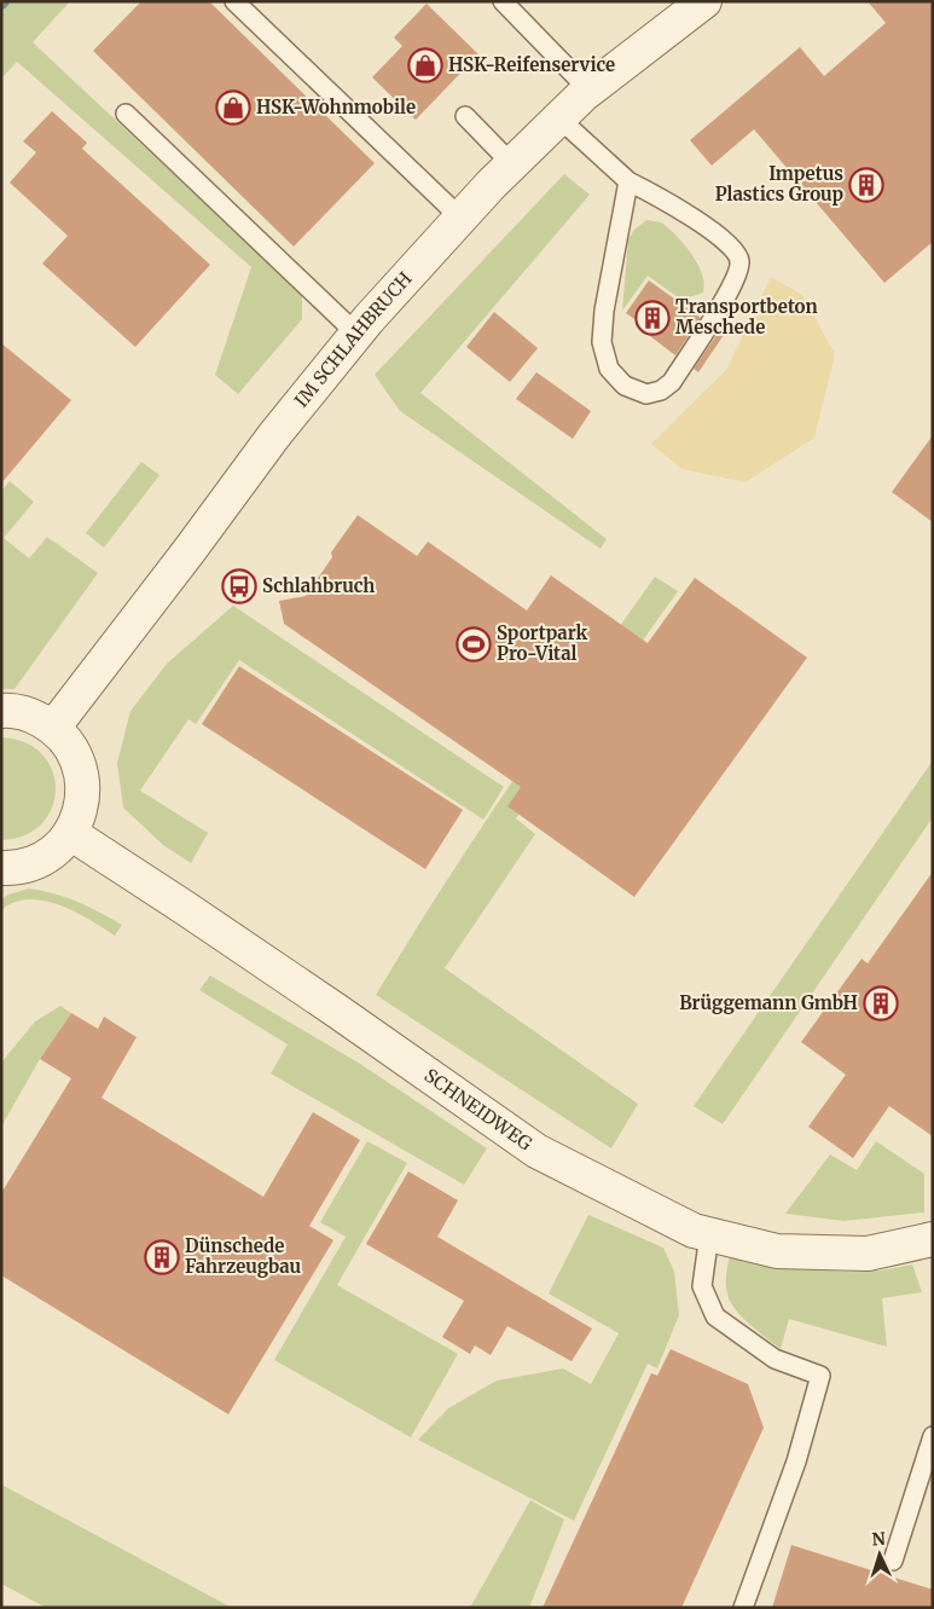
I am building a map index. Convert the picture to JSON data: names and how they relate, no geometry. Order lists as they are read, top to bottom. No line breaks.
{"streets":{"street":["IM SCHLAHBRUCH","SCHNEIDWEG"]},"places":{"shop":["HSK-Reifenservice","HSK-Wohnmobile"],"building":["Impetus Plastics Group","Transportbeton Meschede","Brüggemann GmbH","Dünschede Fahrzeugbau"],"bus stop":["Schlahbruch"],"sports":["Sportpark Pro-Vital"]},"north":"top"}
